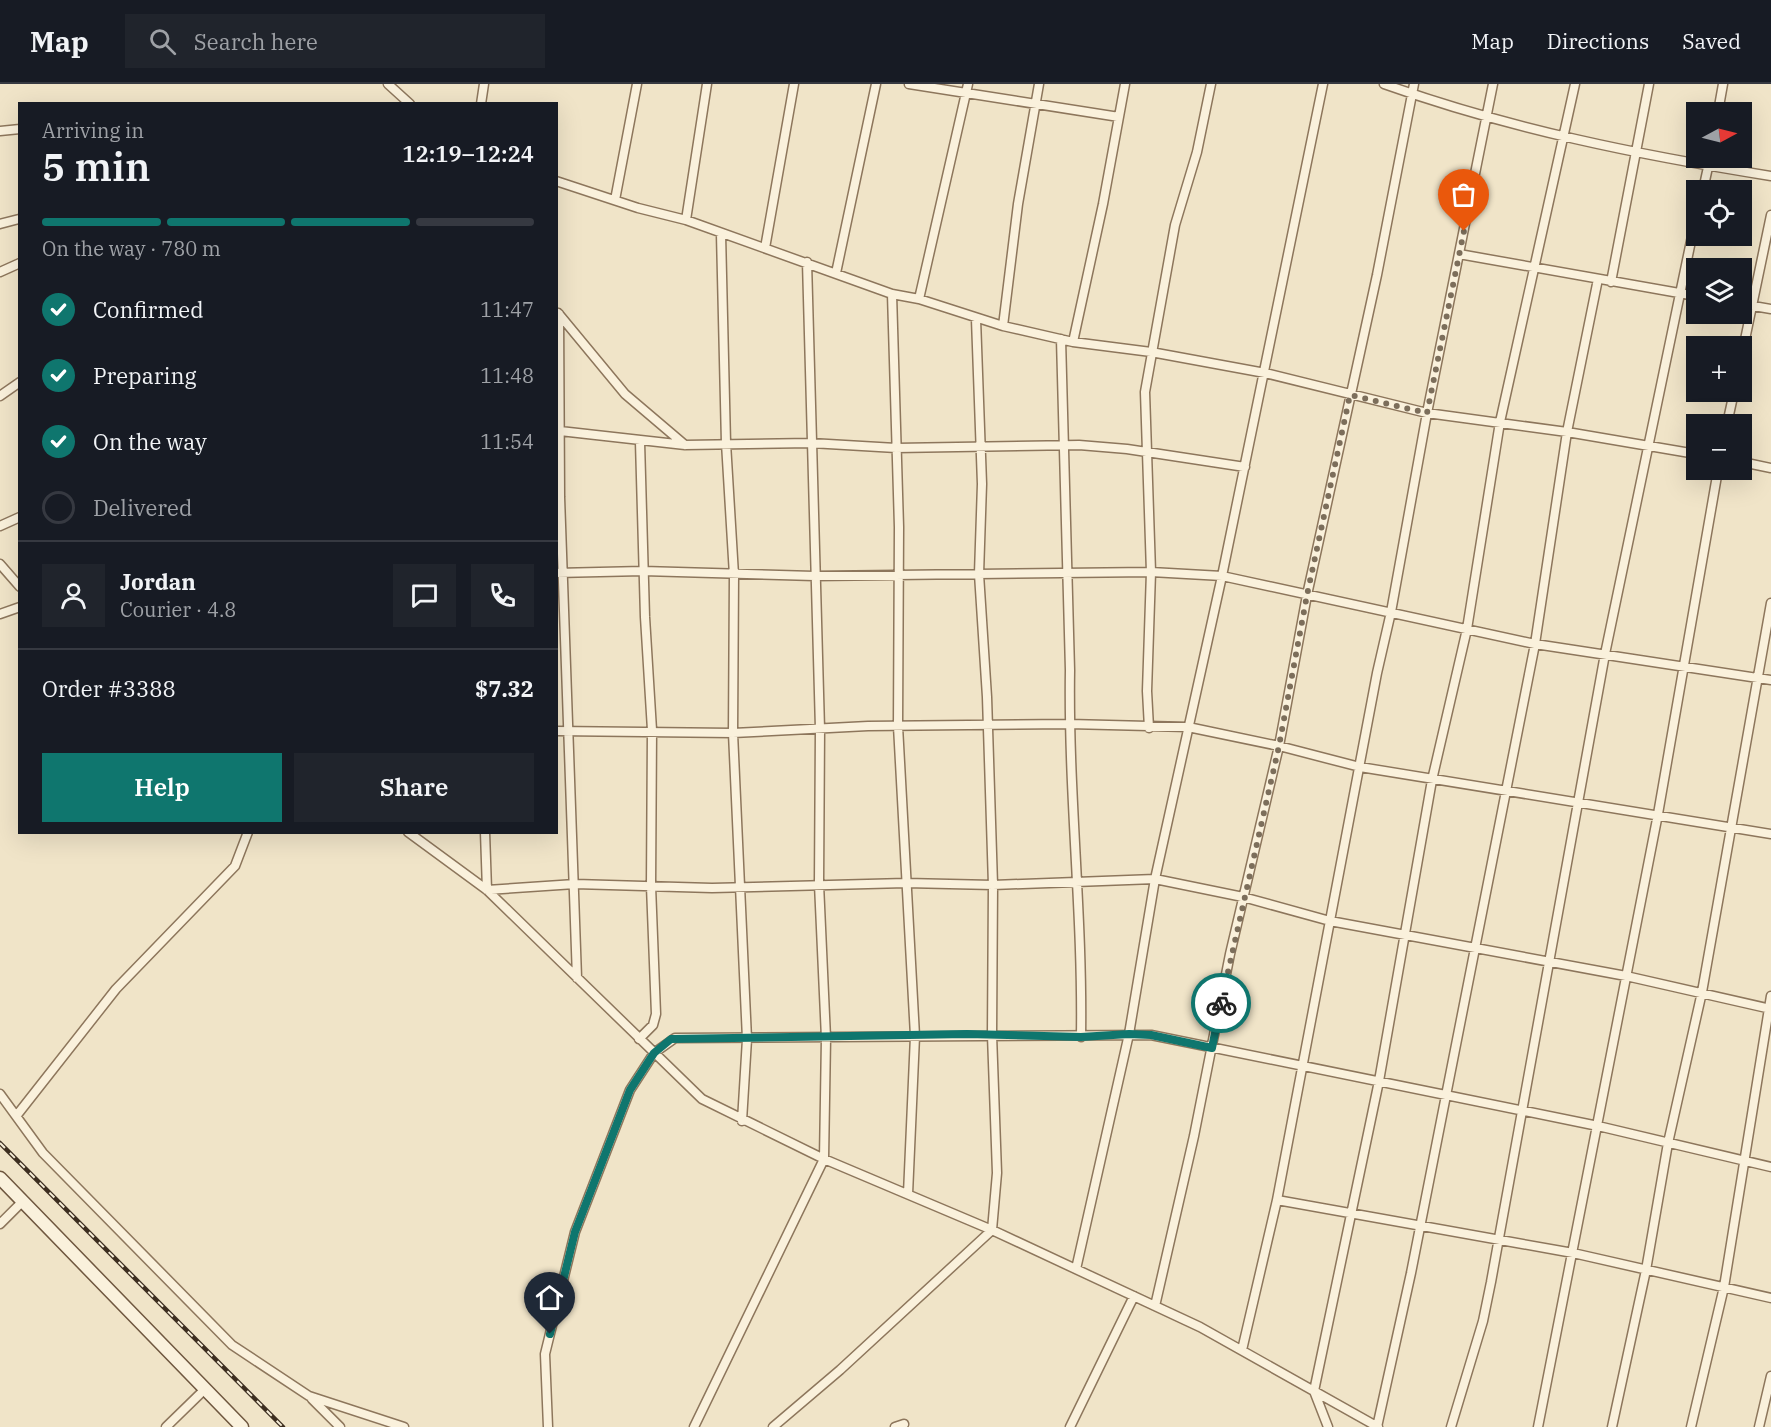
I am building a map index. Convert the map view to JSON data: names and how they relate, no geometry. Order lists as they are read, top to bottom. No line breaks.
{"north":"right","page":{"header":"Map","search":"Search here","nav":["Map","Directions","Saved"],"map_buttons":["+","−"],"heading":["5 min","Arriving in","12:19–12:24"],"panel":["Jordan","Courier · 4.8","Order #3388","$7.32"],"bar":"On the way · 780 m","list":[["Confirmed","11:47"],["Preparing","11:48"],["On the way","11:54"],"Delivered"],"buttons":["Help","Share"]}}
